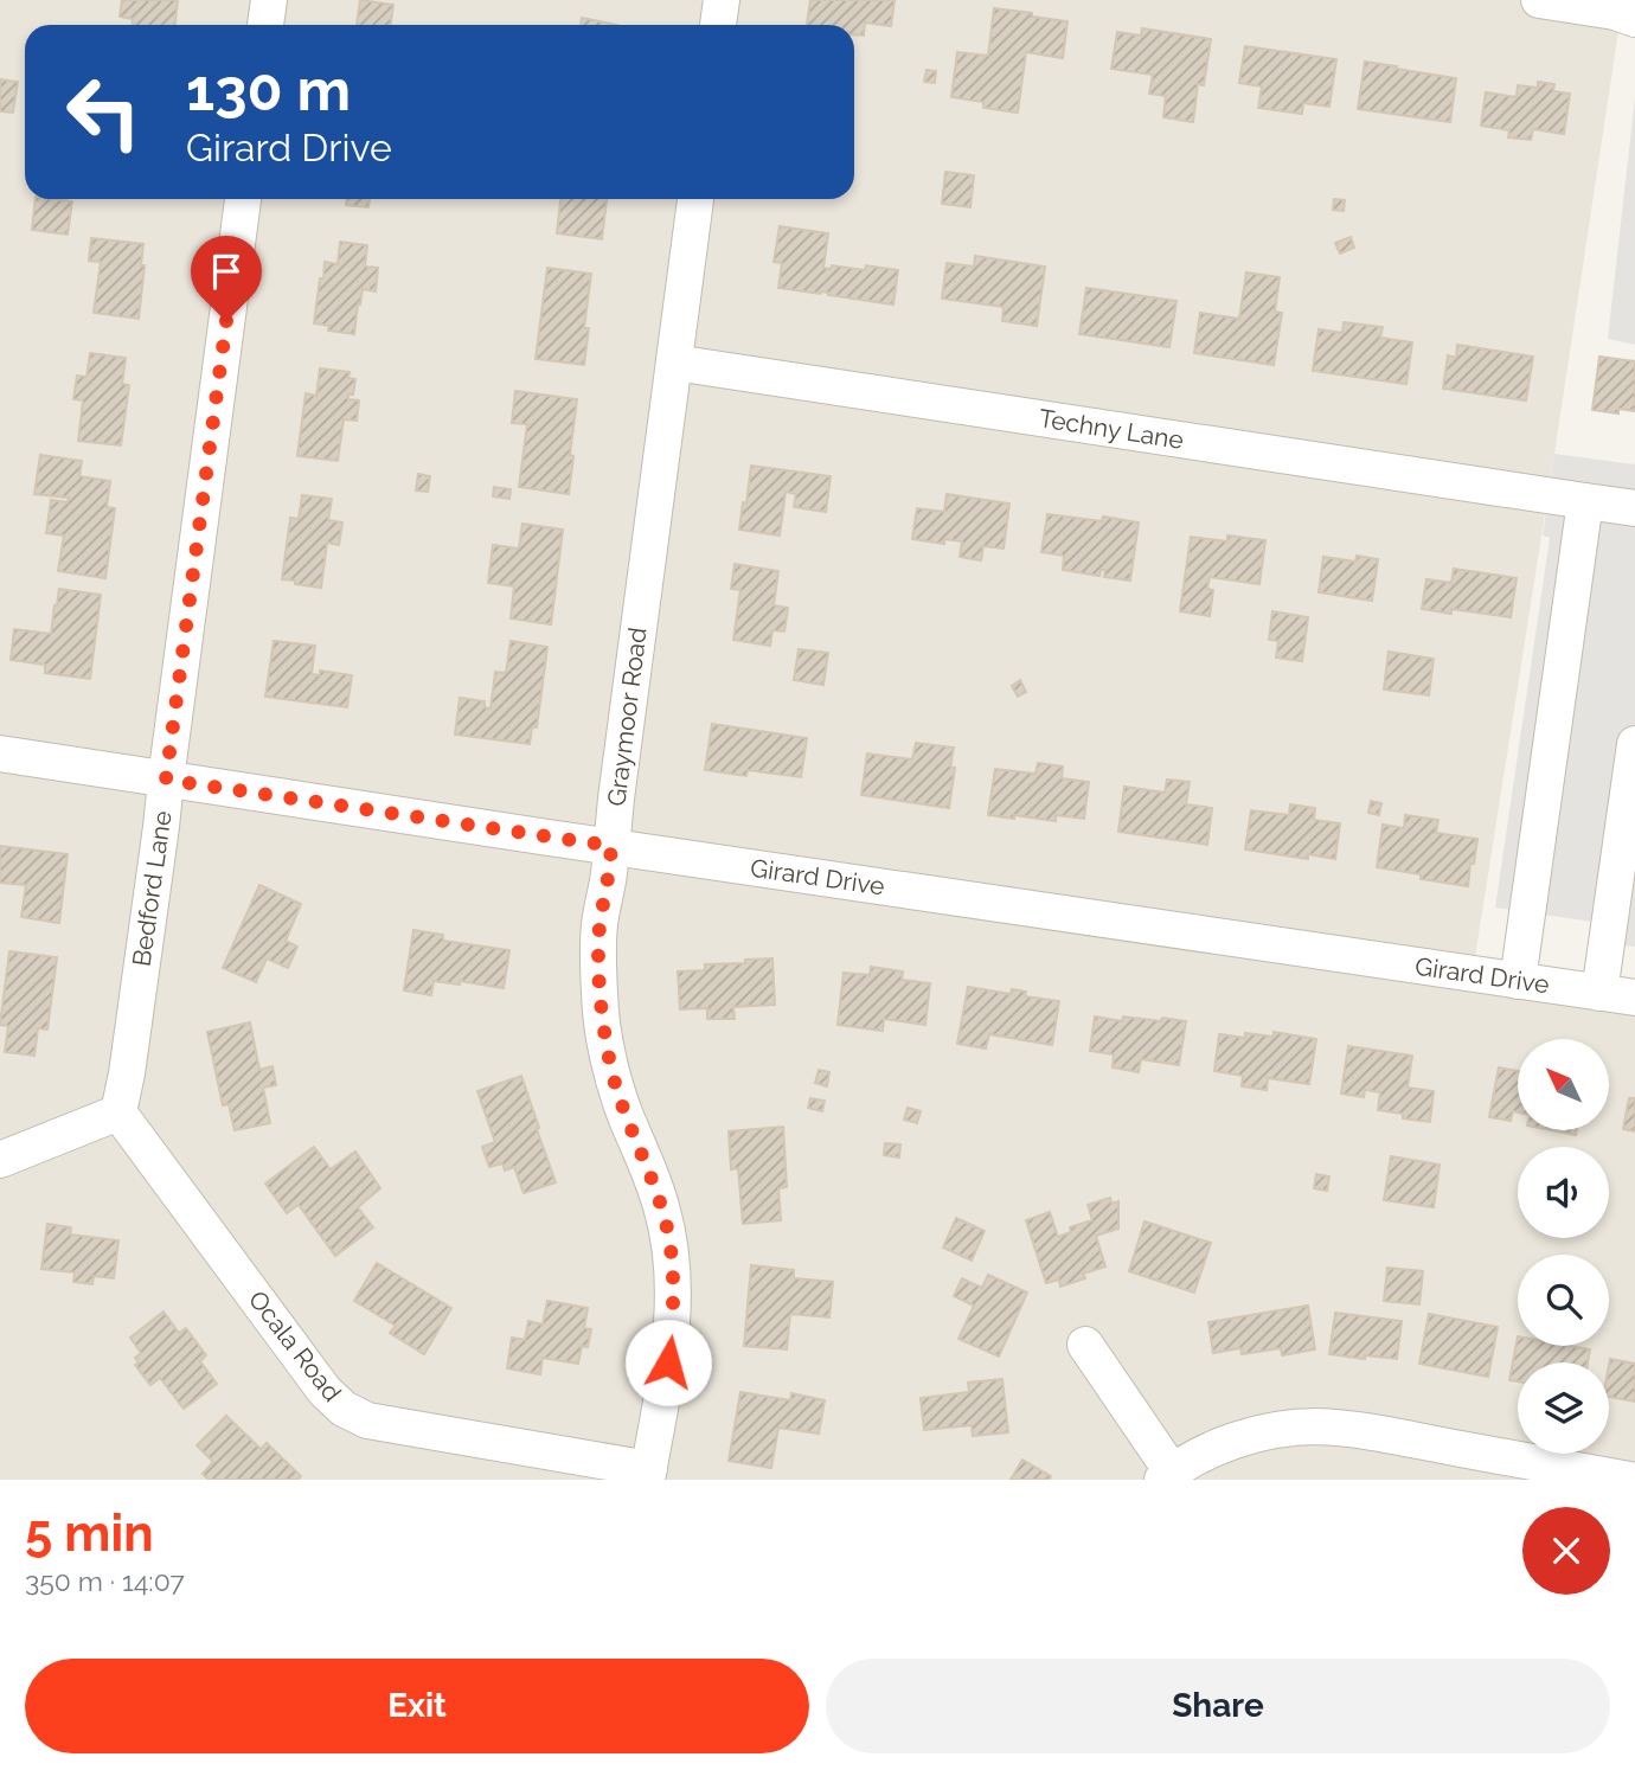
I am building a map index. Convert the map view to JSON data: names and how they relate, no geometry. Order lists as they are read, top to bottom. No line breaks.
{"streets":{"street":["Techny Lane","Graymoor Road","Girard Drive","Bedford Lane","Ocala Road"]},"crossings":[["Techny Lane","Graymoor Road"],["Graymoor Road","Girard Drive"],["Graymoor Road","Ocala Road"],["Girard Drive","Bedford Lane"],["Bedford Lane","Ocala Road"]],"north":"top left","page":{"turn":["130 m","Girard Drive"],"heading":["5 min","350 m · 14:07"],"buttons":["Exit","Share"]}}
